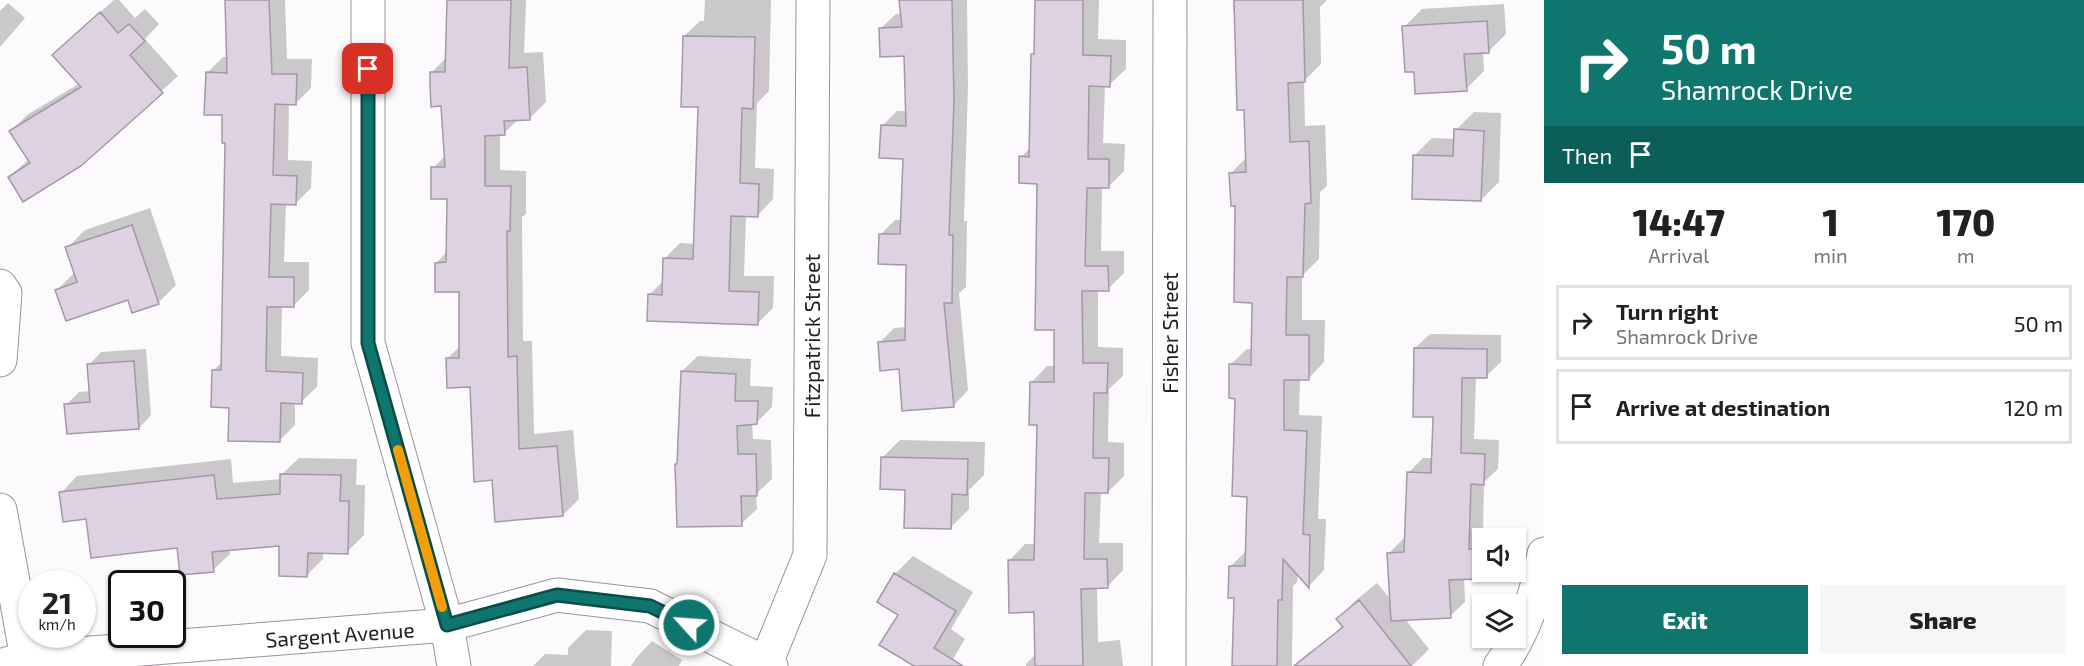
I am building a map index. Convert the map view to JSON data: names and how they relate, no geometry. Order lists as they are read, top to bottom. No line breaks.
{"streets":{"street":["Fisher Street","Fitzpatrick Street","Sargent Avenue"]},"crossings":[["Fitzpatrick Street","Sargent Avenue"]],"page":{"turn":["50 m","Shamrock Drive"],"then":"Then","eta":["14:47","Arrival","1","min","170","m"],"list":[{"name":"Turn right","note":"Shamrock Drive","value":"50 m"},{"name":"Arrive at destination","value":"120 m"}],"speed":"21 km/h","limit":"30","buttons":["Exit","Share"]}}
